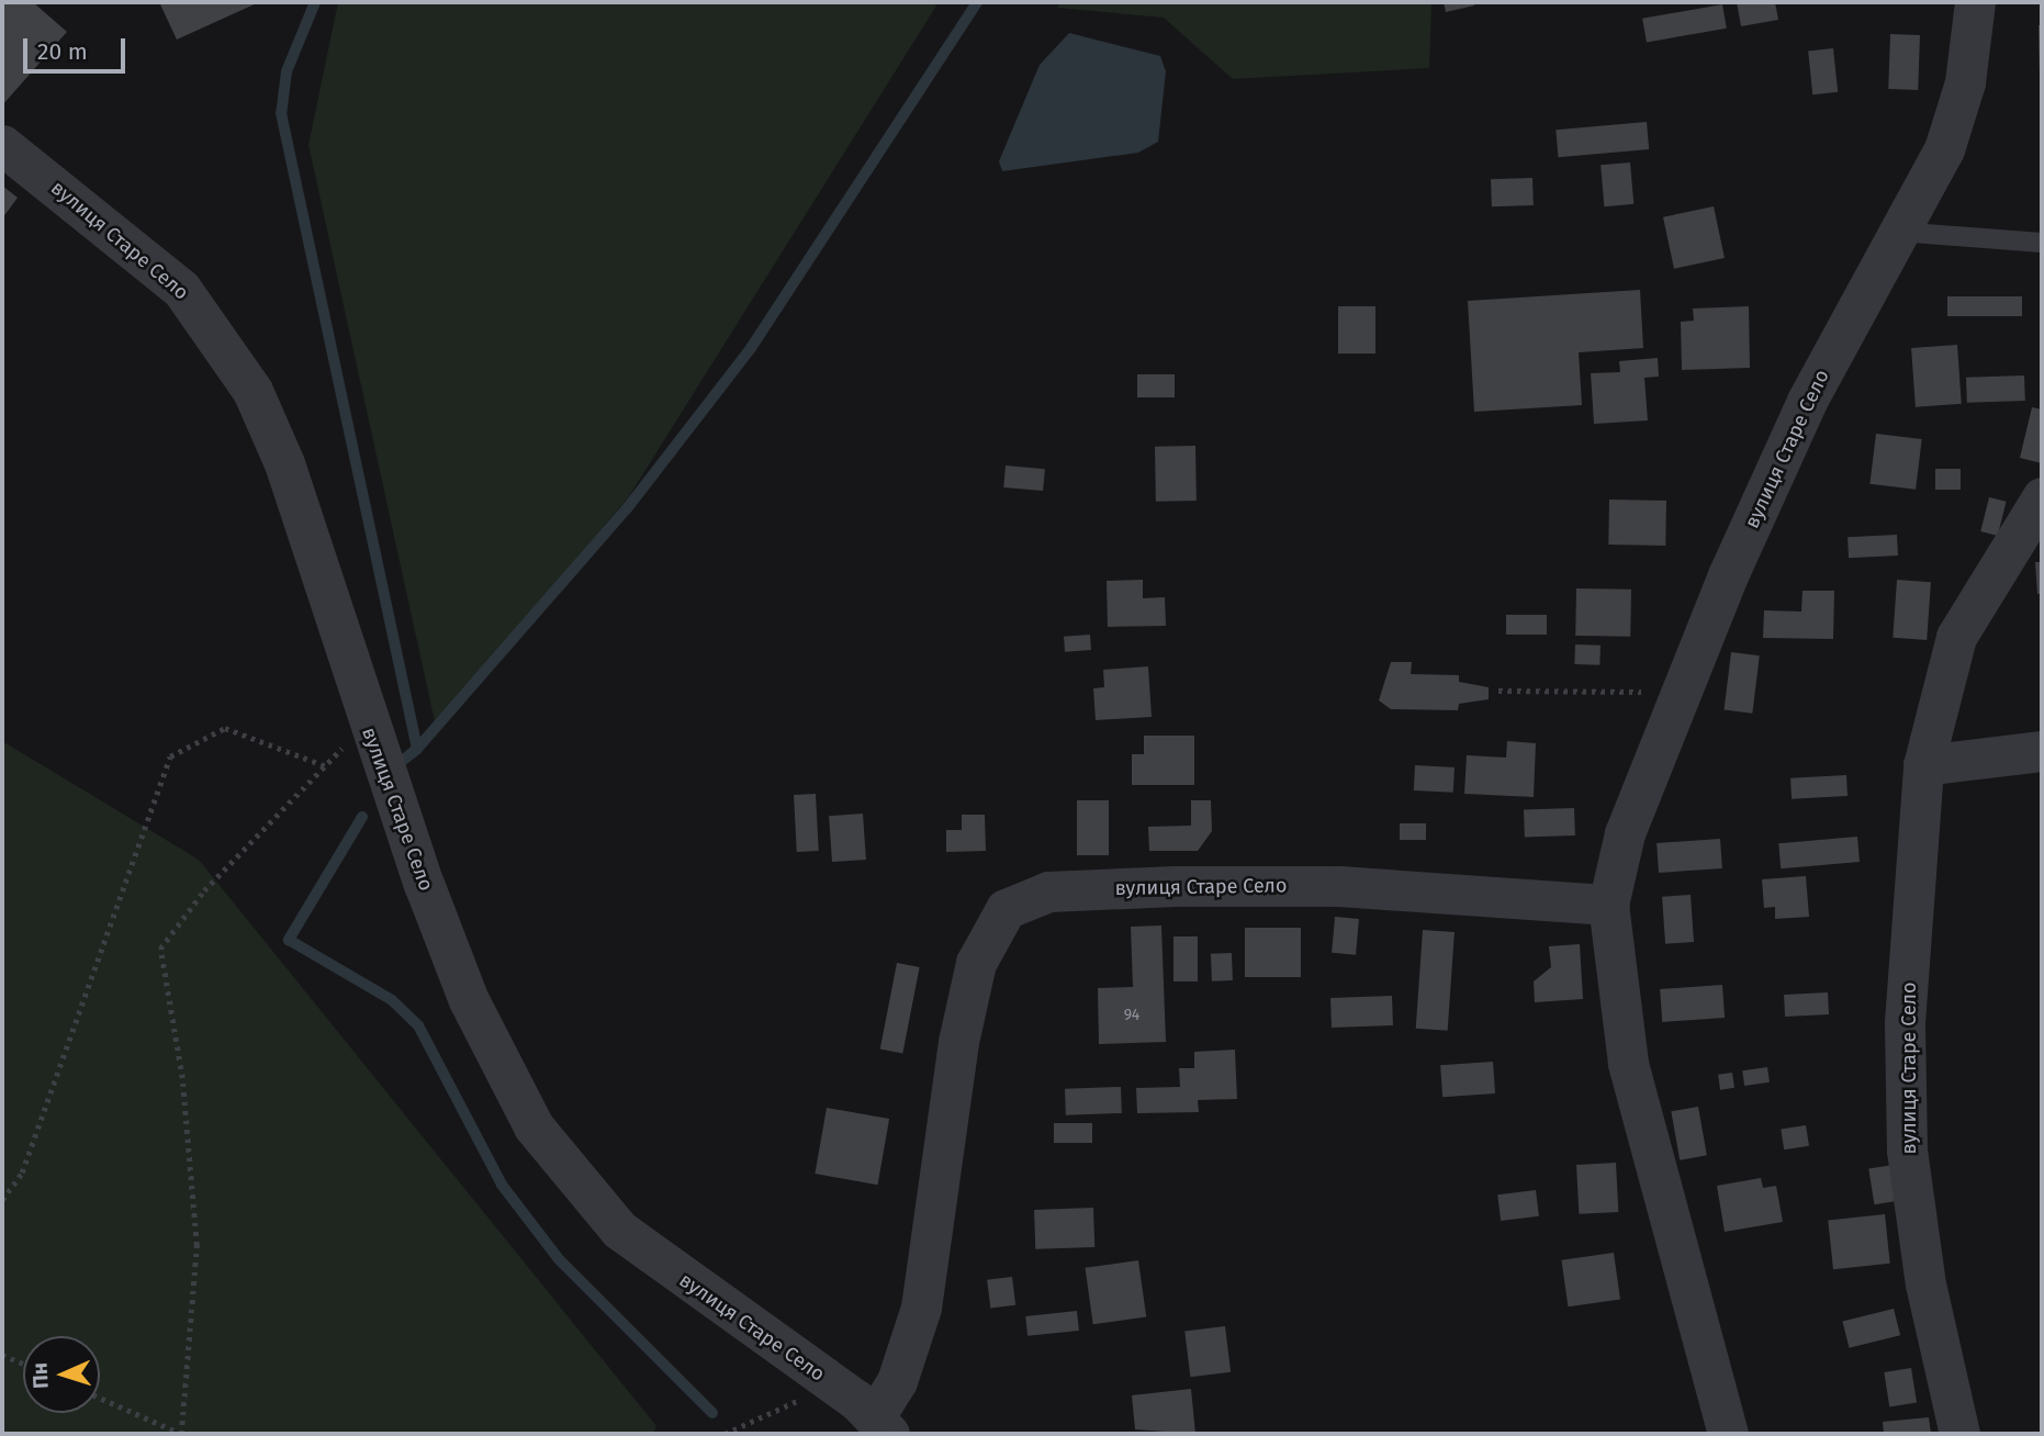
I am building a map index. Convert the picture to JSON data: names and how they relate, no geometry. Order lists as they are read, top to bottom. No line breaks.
{"streets":{"street":["вулиця Старе Село"]},"house_numbers":["94"],"scale_bar":"20 m","north":"left"}
